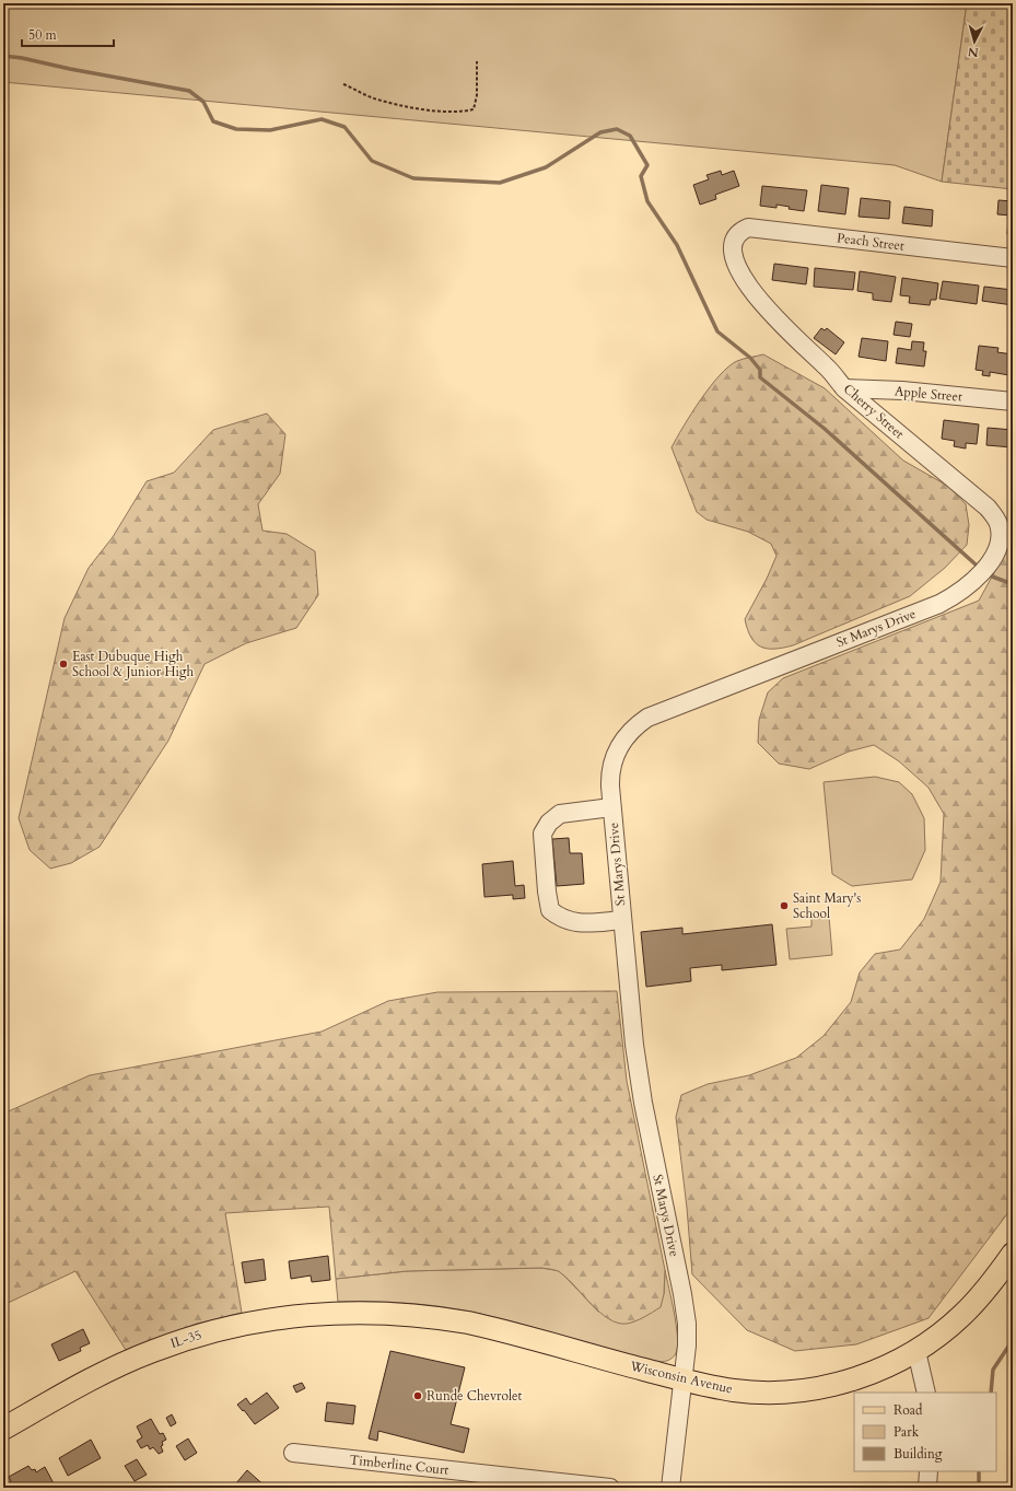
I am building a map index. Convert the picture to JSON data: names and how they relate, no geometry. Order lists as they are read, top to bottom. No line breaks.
{"streets":{"main road":["IL-35","Wisconsin Avenue"],"street":["Peach Street","Apple Street","Cherry Street","St Marys Drive","Timberline Court"]},"crossings":[["Peach Street","Cherry Street"],["Apple Street","Cherry Street"],["Cherry Street","St Marys Drive"],["St Marys Drive","Wisconsin Avenue"],["IL-35","Wisconsin Avenue"]],"places":["East Dubuque High School & Junior High","Saint Mary's School","Runde Chevrolet"],"legend":["Road","Park","Building"],"scale_bar":"50 m","north":"bottom"}
